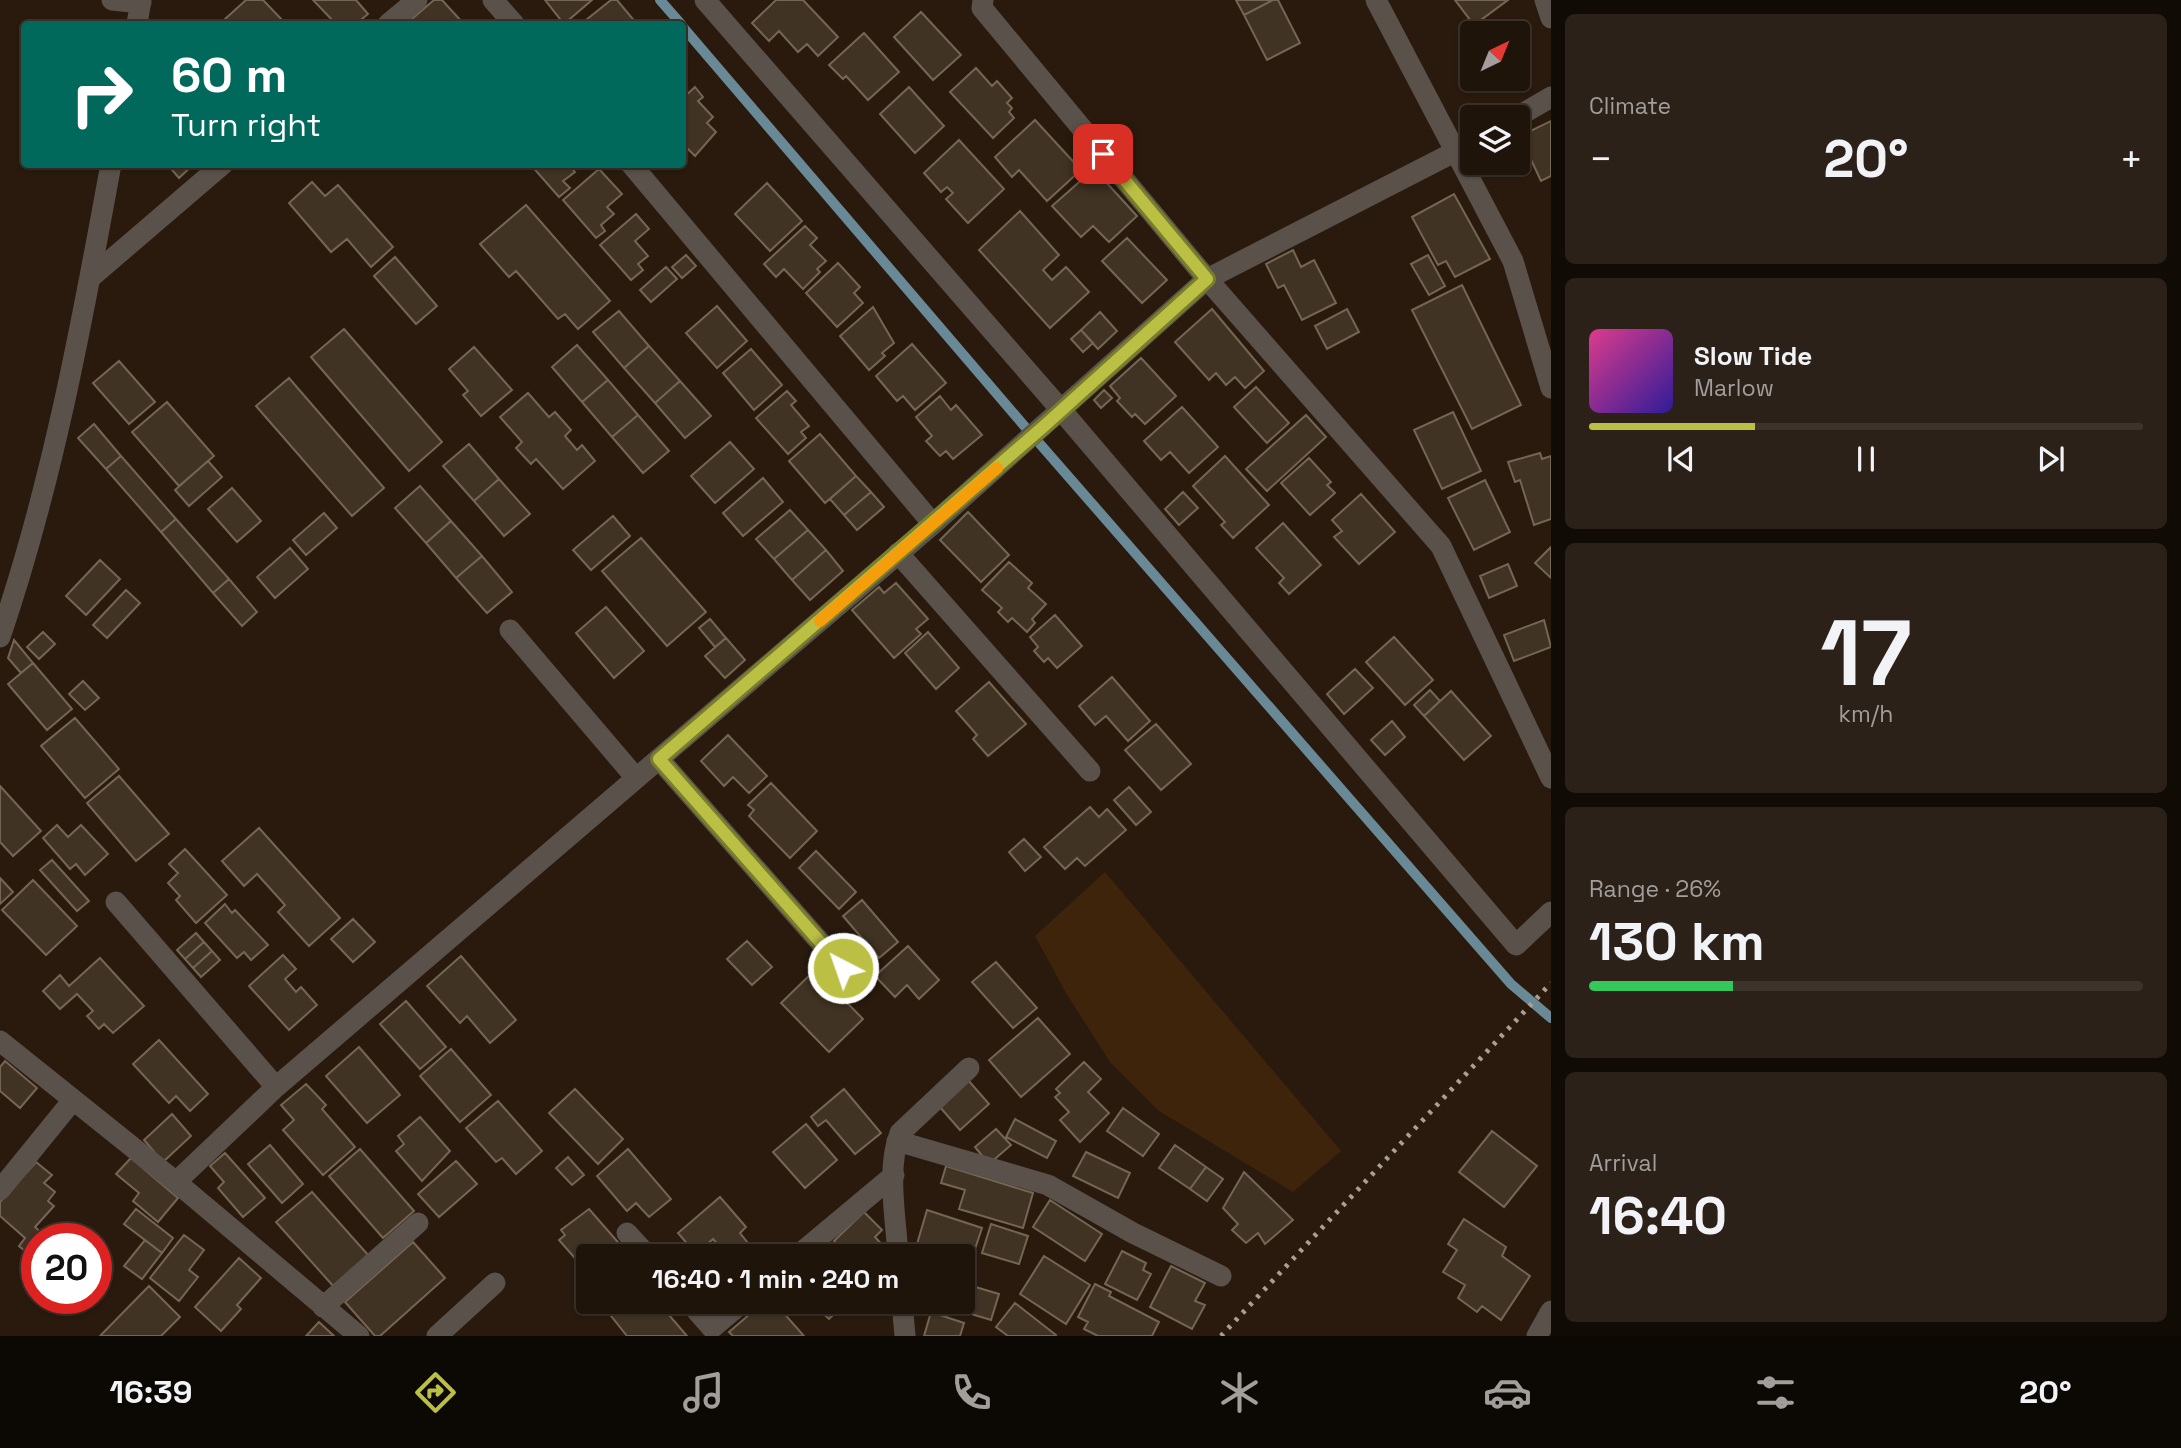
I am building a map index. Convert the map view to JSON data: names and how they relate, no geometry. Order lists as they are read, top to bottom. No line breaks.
{"north":"top right","page":{"tile":["Climate",["17","km/h"],["Range · 26%","130 km"],["Arrival","16:40"]],"turn":["60 m","Turn right"],"heat":["−","20°","+"],"song":["Slow Tide","Marlow"],"limit":"20","trip":"16:40 · 1 min · 240 m","tabs":["16:39","20°"]}}
